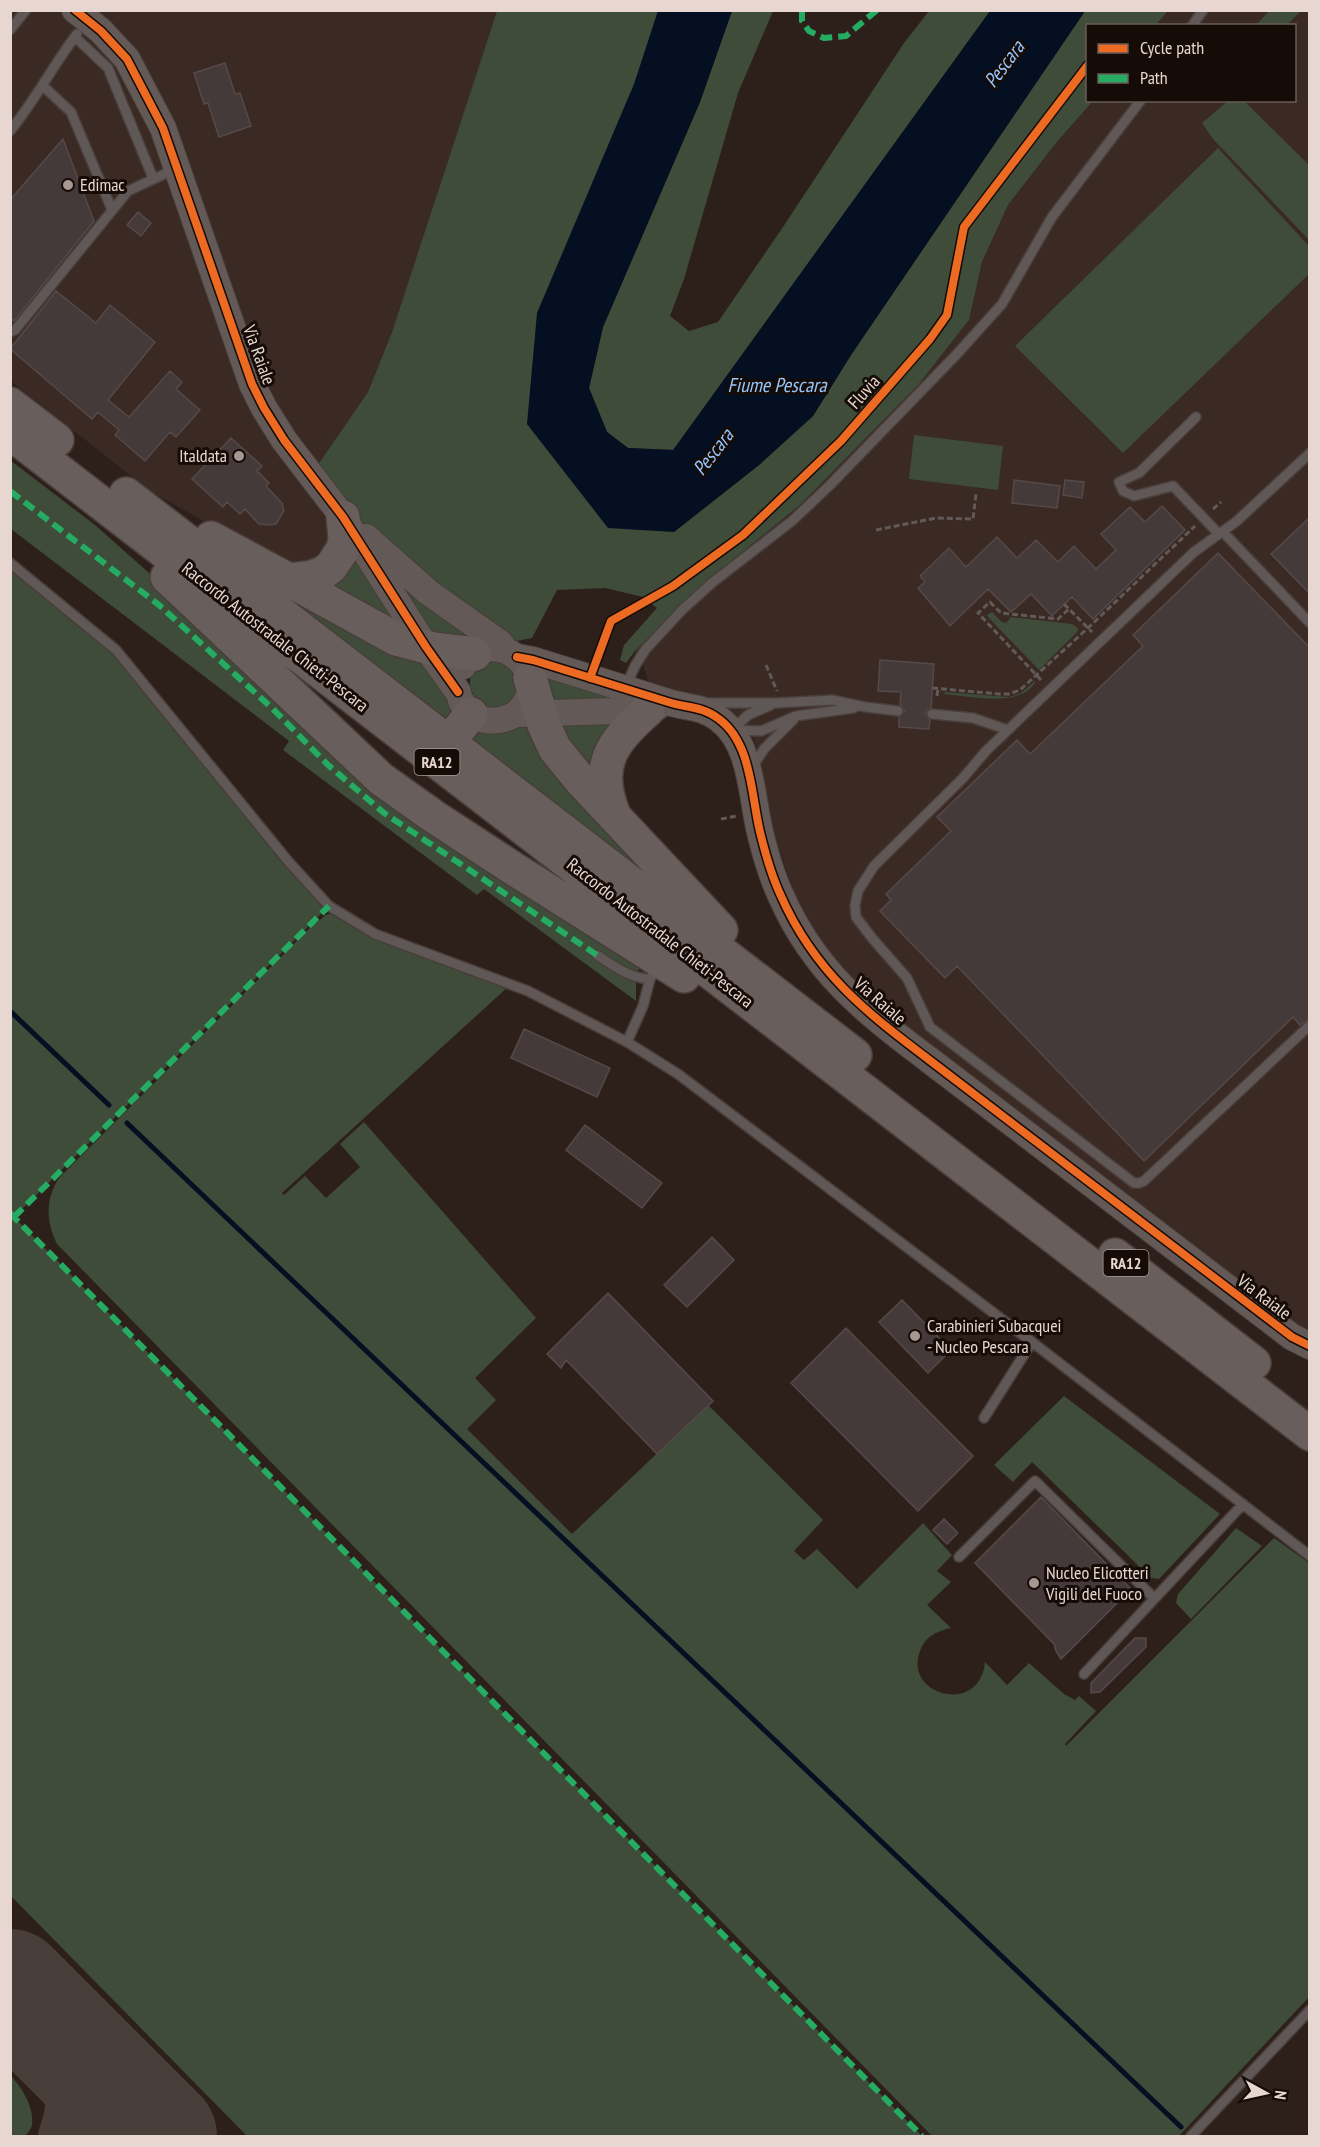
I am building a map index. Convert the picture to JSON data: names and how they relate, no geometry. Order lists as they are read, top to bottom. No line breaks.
{"streets":{"highway":["Raccordo Autostradale Chieti-Pescara","RA12"],"street":["Via Raiale"],"cycle path":["Fluvia"]},"water":["Pescara","Fiume Pescara"],"places":["Edimac","Italdata","Carabinieri Subacquei - Nucleo Pescara","Nucleo Elicotteri Vigili del Fuoco"],"legend":["Cycle path","Path"],"north":"right"}
